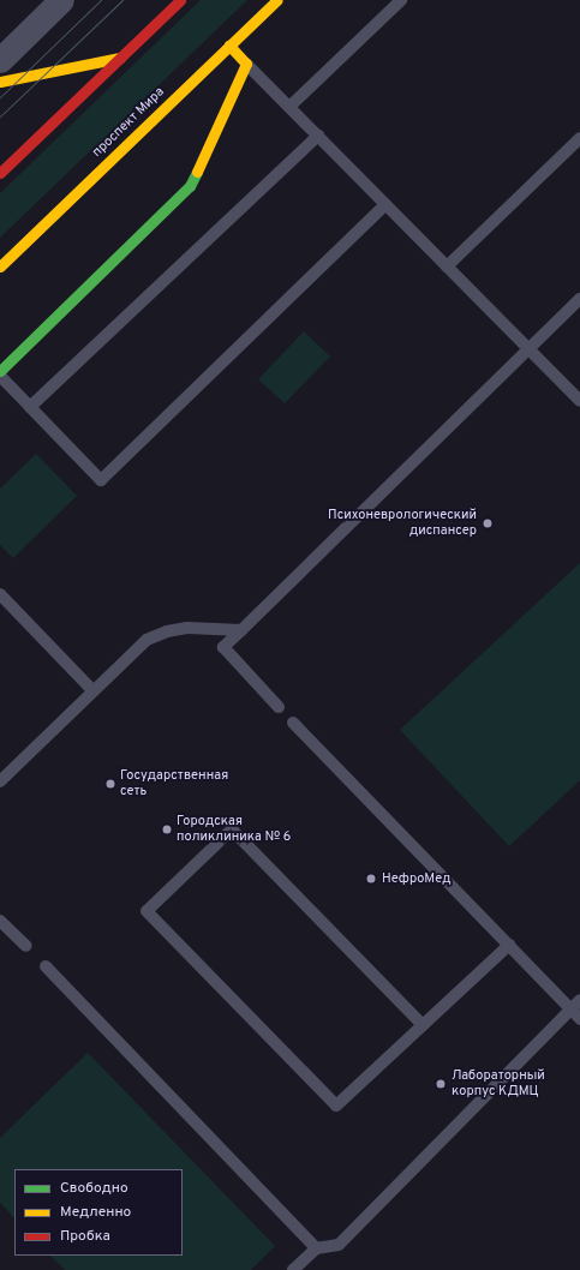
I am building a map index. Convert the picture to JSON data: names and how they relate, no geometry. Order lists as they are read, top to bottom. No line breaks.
{"streets":{"main road":["проспект Мира"]},"places":["Психоневрологический диспансер","Государственная сеть","Городская поликлиника № 6","НефроМед","Лабораторный корпус КДМЦ"],"legend":["Свободно","Медленно","Пробка"]}
